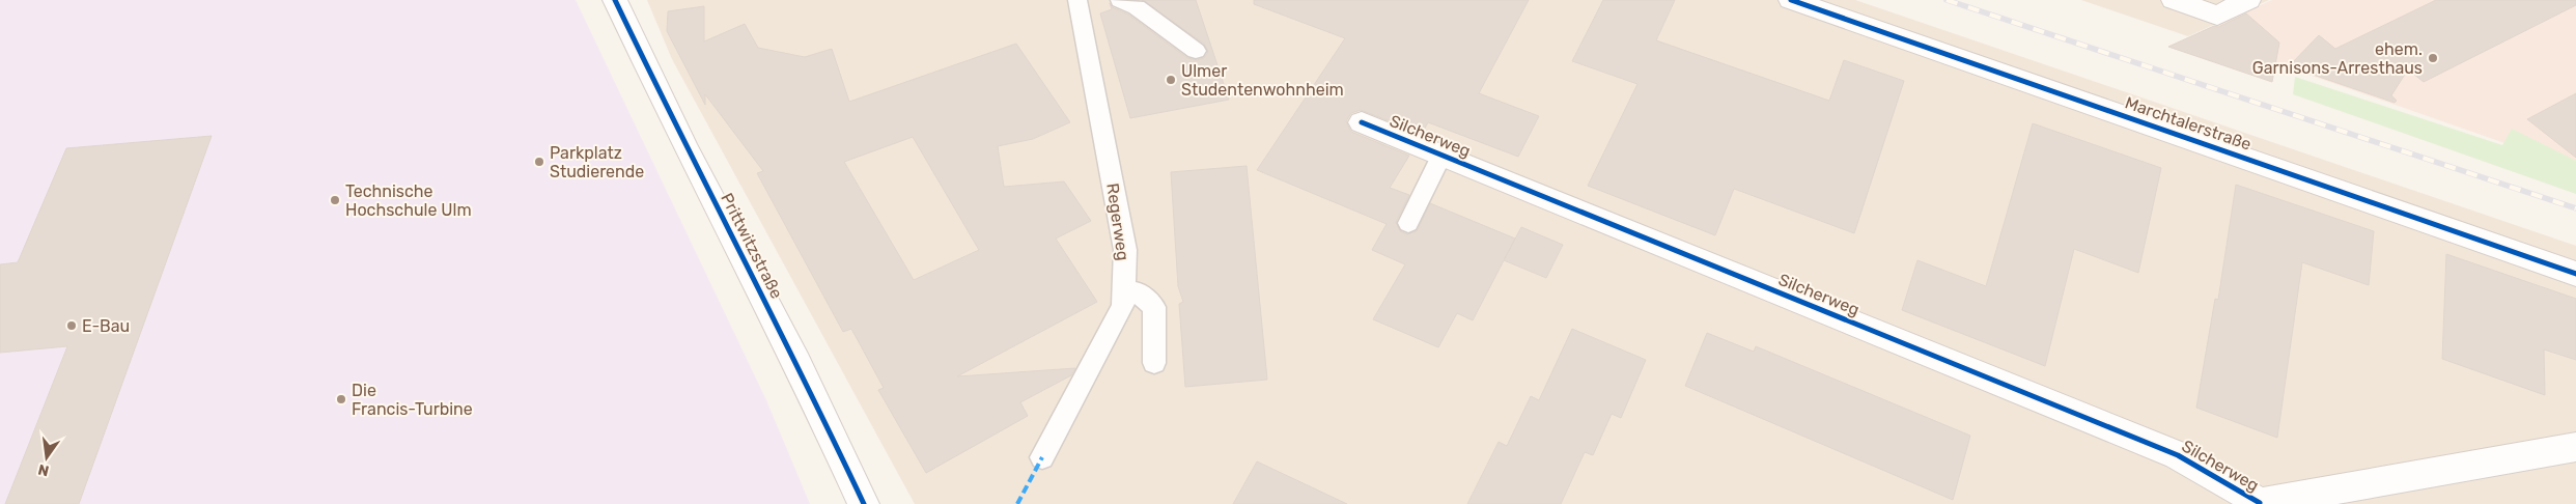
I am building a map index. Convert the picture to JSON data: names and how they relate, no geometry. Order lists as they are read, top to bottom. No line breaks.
{"streets":{"street":["Marchtalerstraße","Silcherweg","Prittwitzstraße"],"lane":["Regerweg"]},"places":["ehem. Garnisons-Arresthaus","Ulmer Studentenwohnheim","Parkplatz Studierende","Technische Hochschule Ulm","E-Bau","Die Francis-Turbine"],"north":"bottom"}
